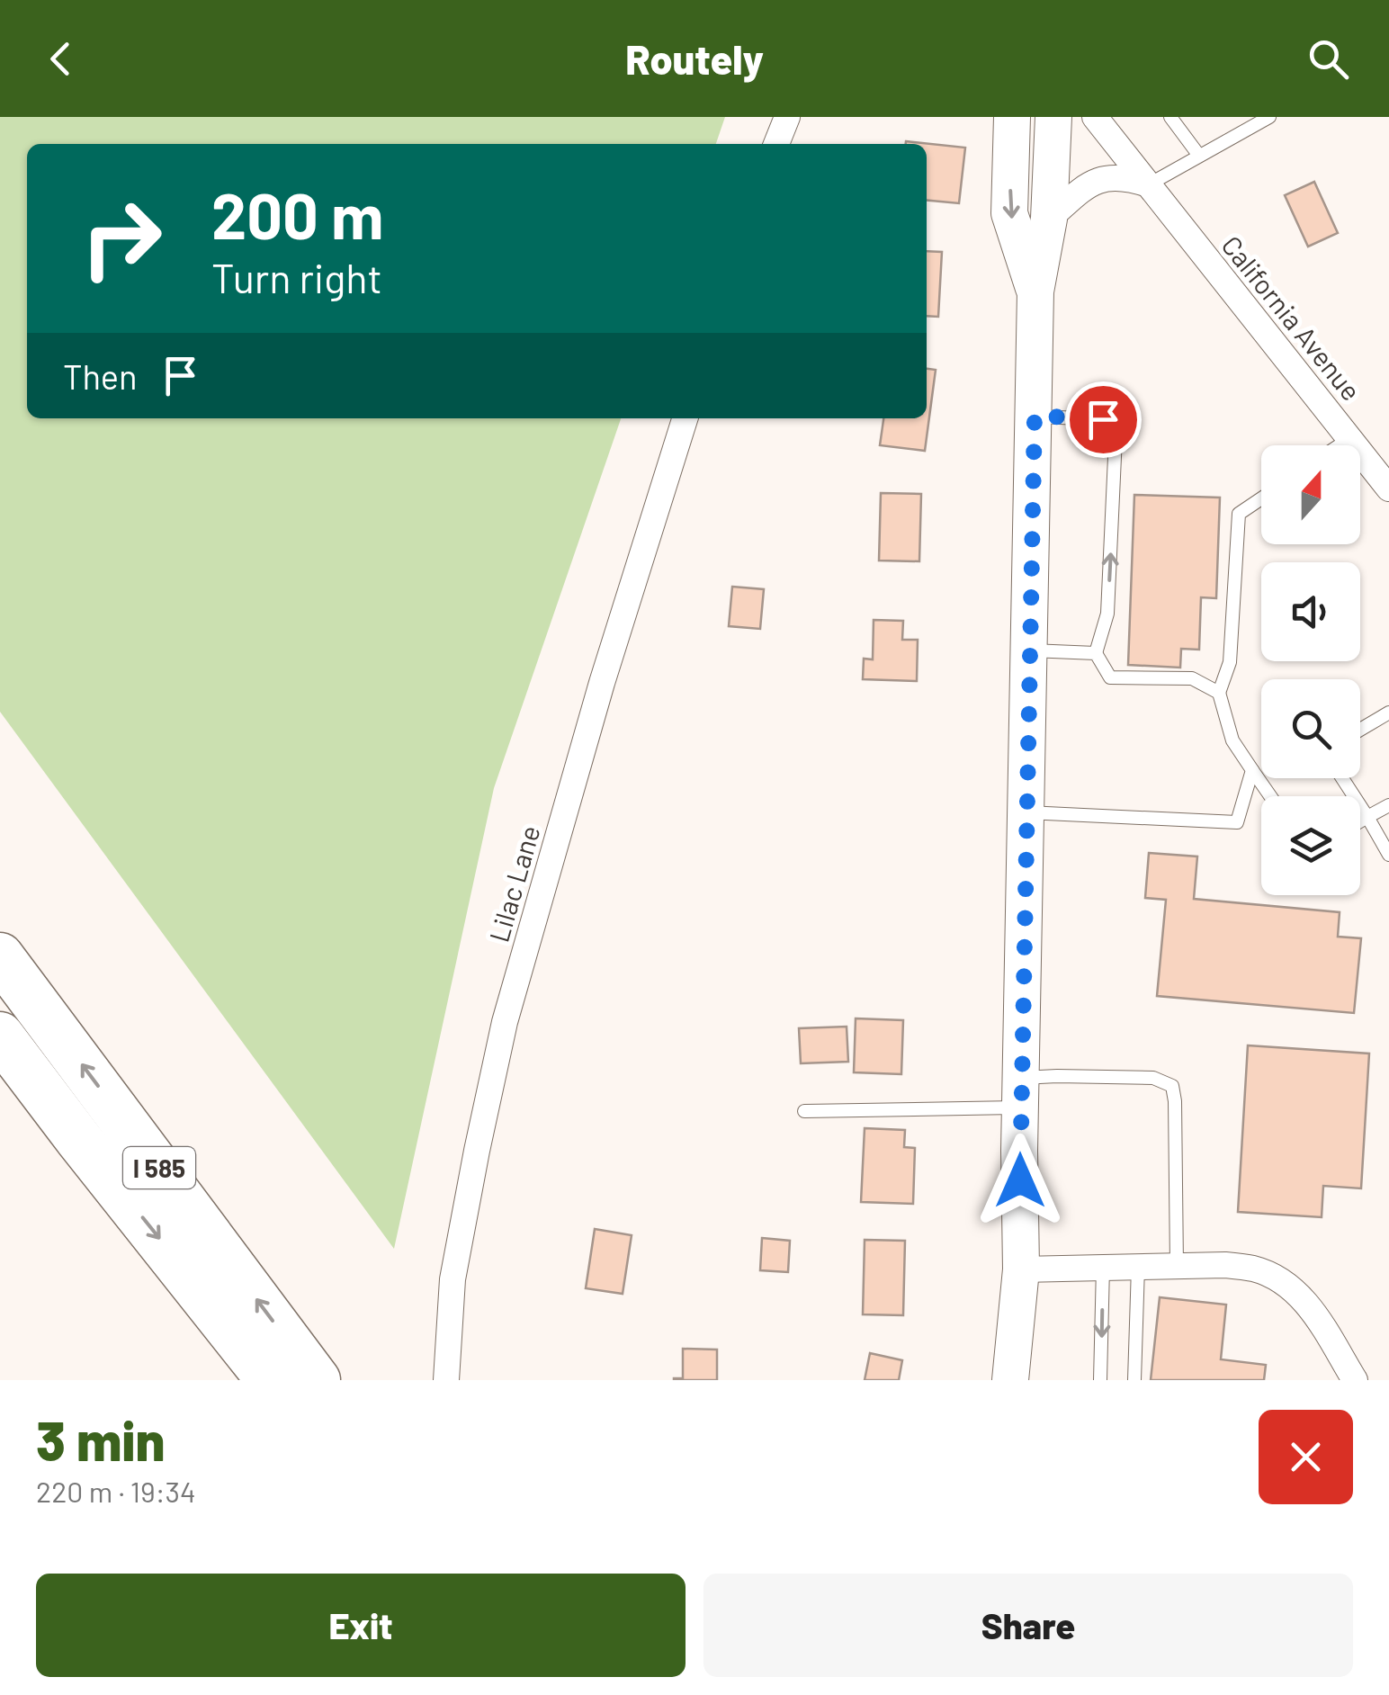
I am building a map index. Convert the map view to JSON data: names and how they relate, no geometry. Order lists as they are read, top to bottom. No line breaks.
{"streets":{"highway":["I 585"],"street":["California Avenue","Lilac Lane"]},"north":"top","page":{"header":"Routely","turn":["200 m","Turn right"],"then":"Then","heading":["3 min","220 m · 19:34"],"buttons":["Exit","Share"]}}
